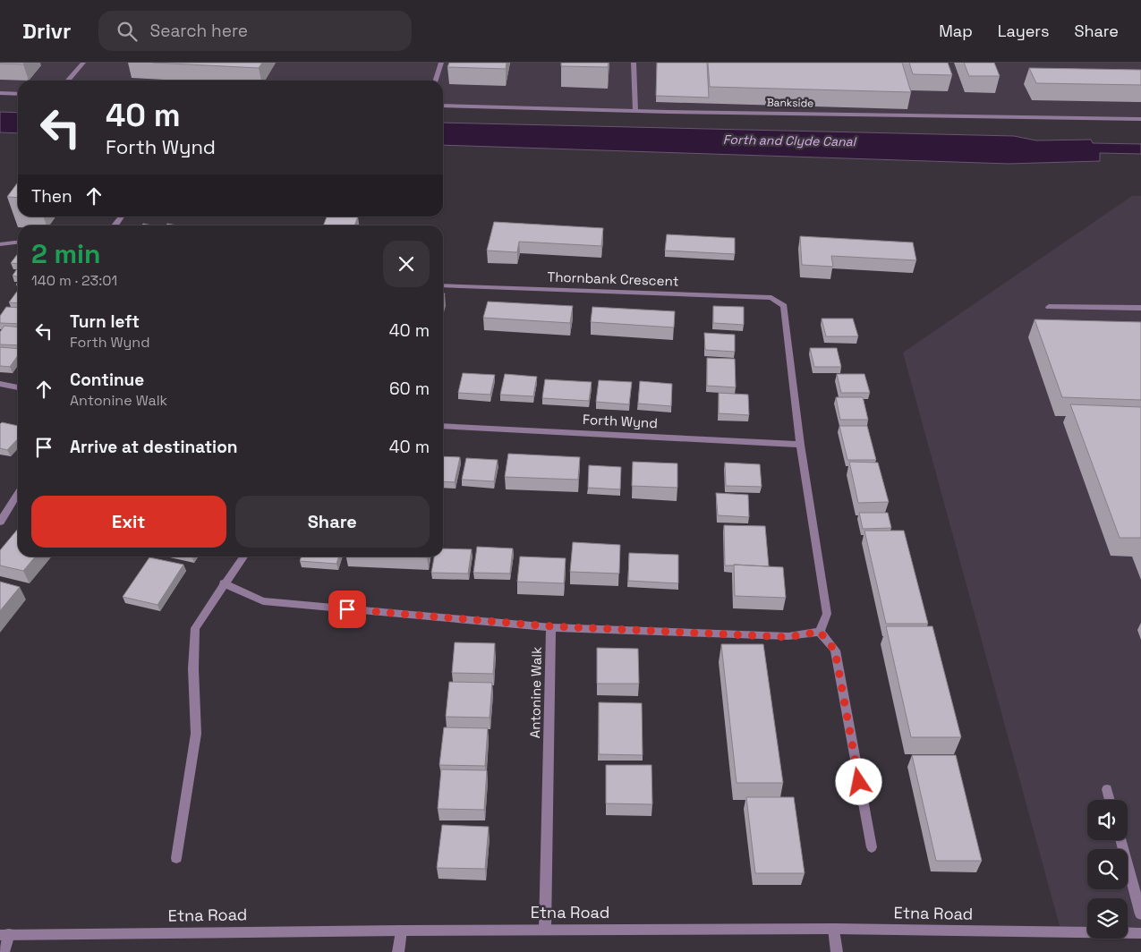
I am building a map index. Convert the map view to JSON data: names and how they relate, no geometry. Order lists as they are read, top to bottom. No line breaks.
{"streets":{"street":["Bankside","Thornbank Crescent","Forth Wynd","Antonine Walk","Etna Road"]},"crossings":[["Thornbank Crescent","Forth Wynd"],["Antonine Walk","Etna Road"]],"water":["Forth and Clyde Canal"],"page":{"header":"Drivr","search":"Search here","nav":["Map","Layers","Share"],"turn":["40 m","Forth Wynd"],"then":"Then","heading":["2 min","140 m · 23:01"],"list":[{"name":"Turn left","note":"Forth Wynd","value":"40 m"},{"name":"Continue","note":"Antonine Walk","value":"60 m"},{"name":"Arrive at destination","value":"40 m"}],"buttons":["Exit","Share"]}}
